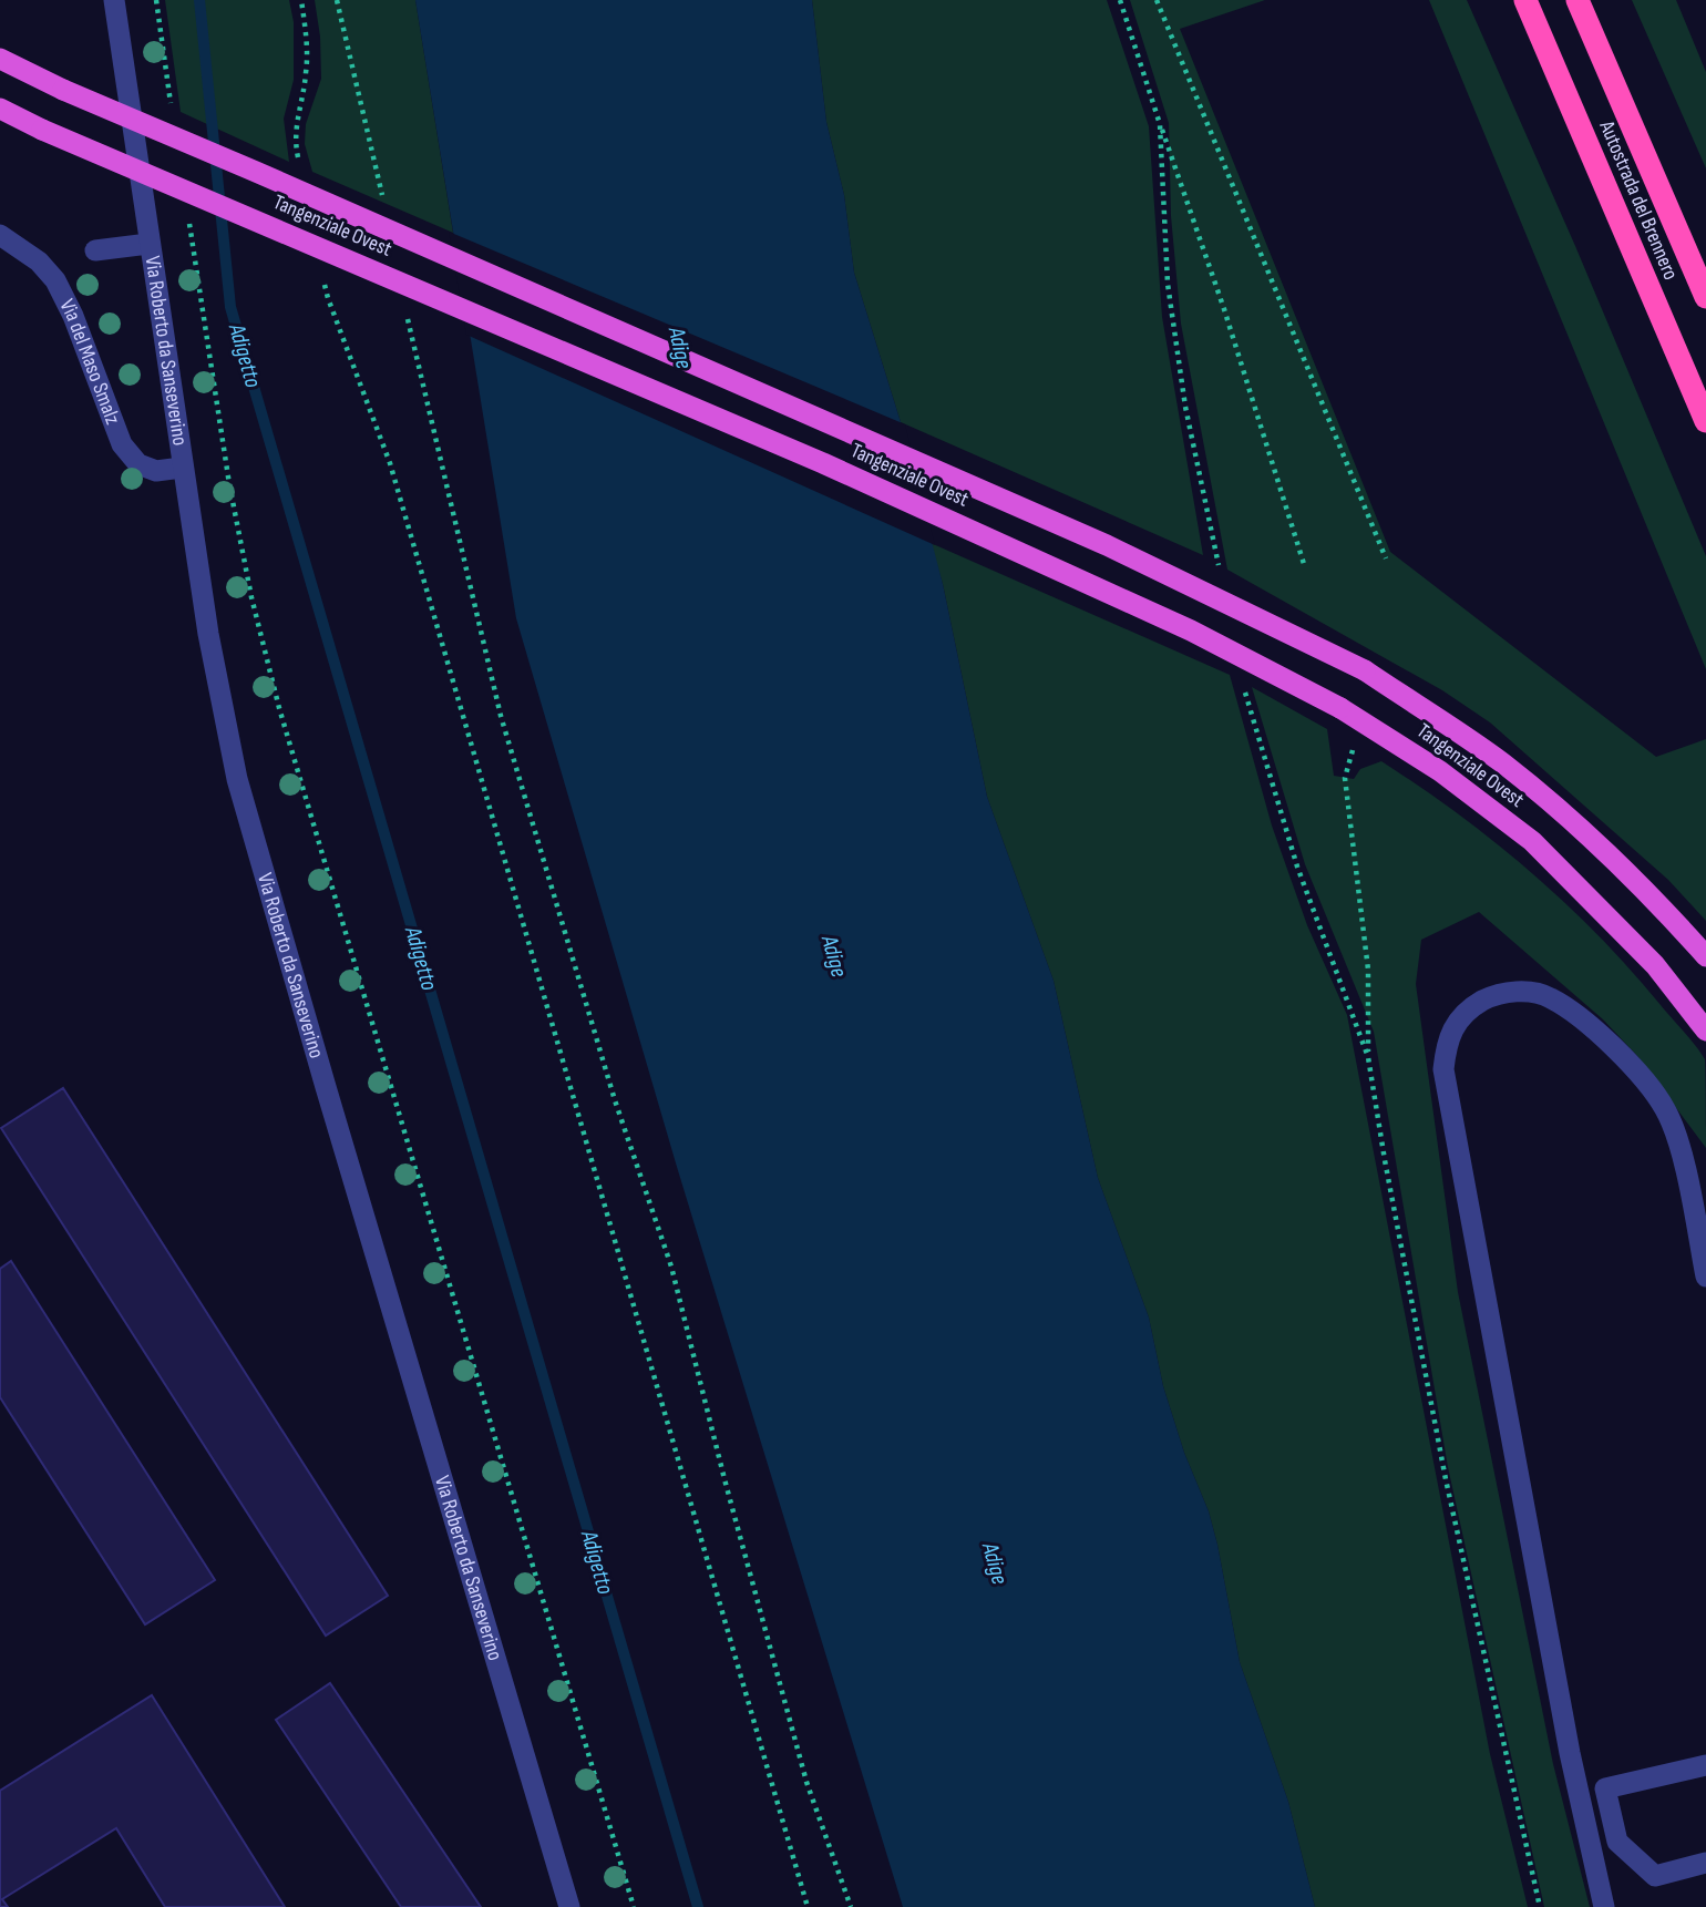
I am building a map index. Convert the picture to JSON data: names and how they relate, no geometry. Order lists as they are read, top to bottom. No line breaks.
{"streets":{"highway":["Autostrada del Brennero","Tangenziale Ovest"],"street":["Via Roberto da Sanseverino","Via del Maso Smalz"]},"crossings":[["Via Roberto da Sanseverino","Via del Maso Smalz"]],"water":["Adige","Adigetto"]}
